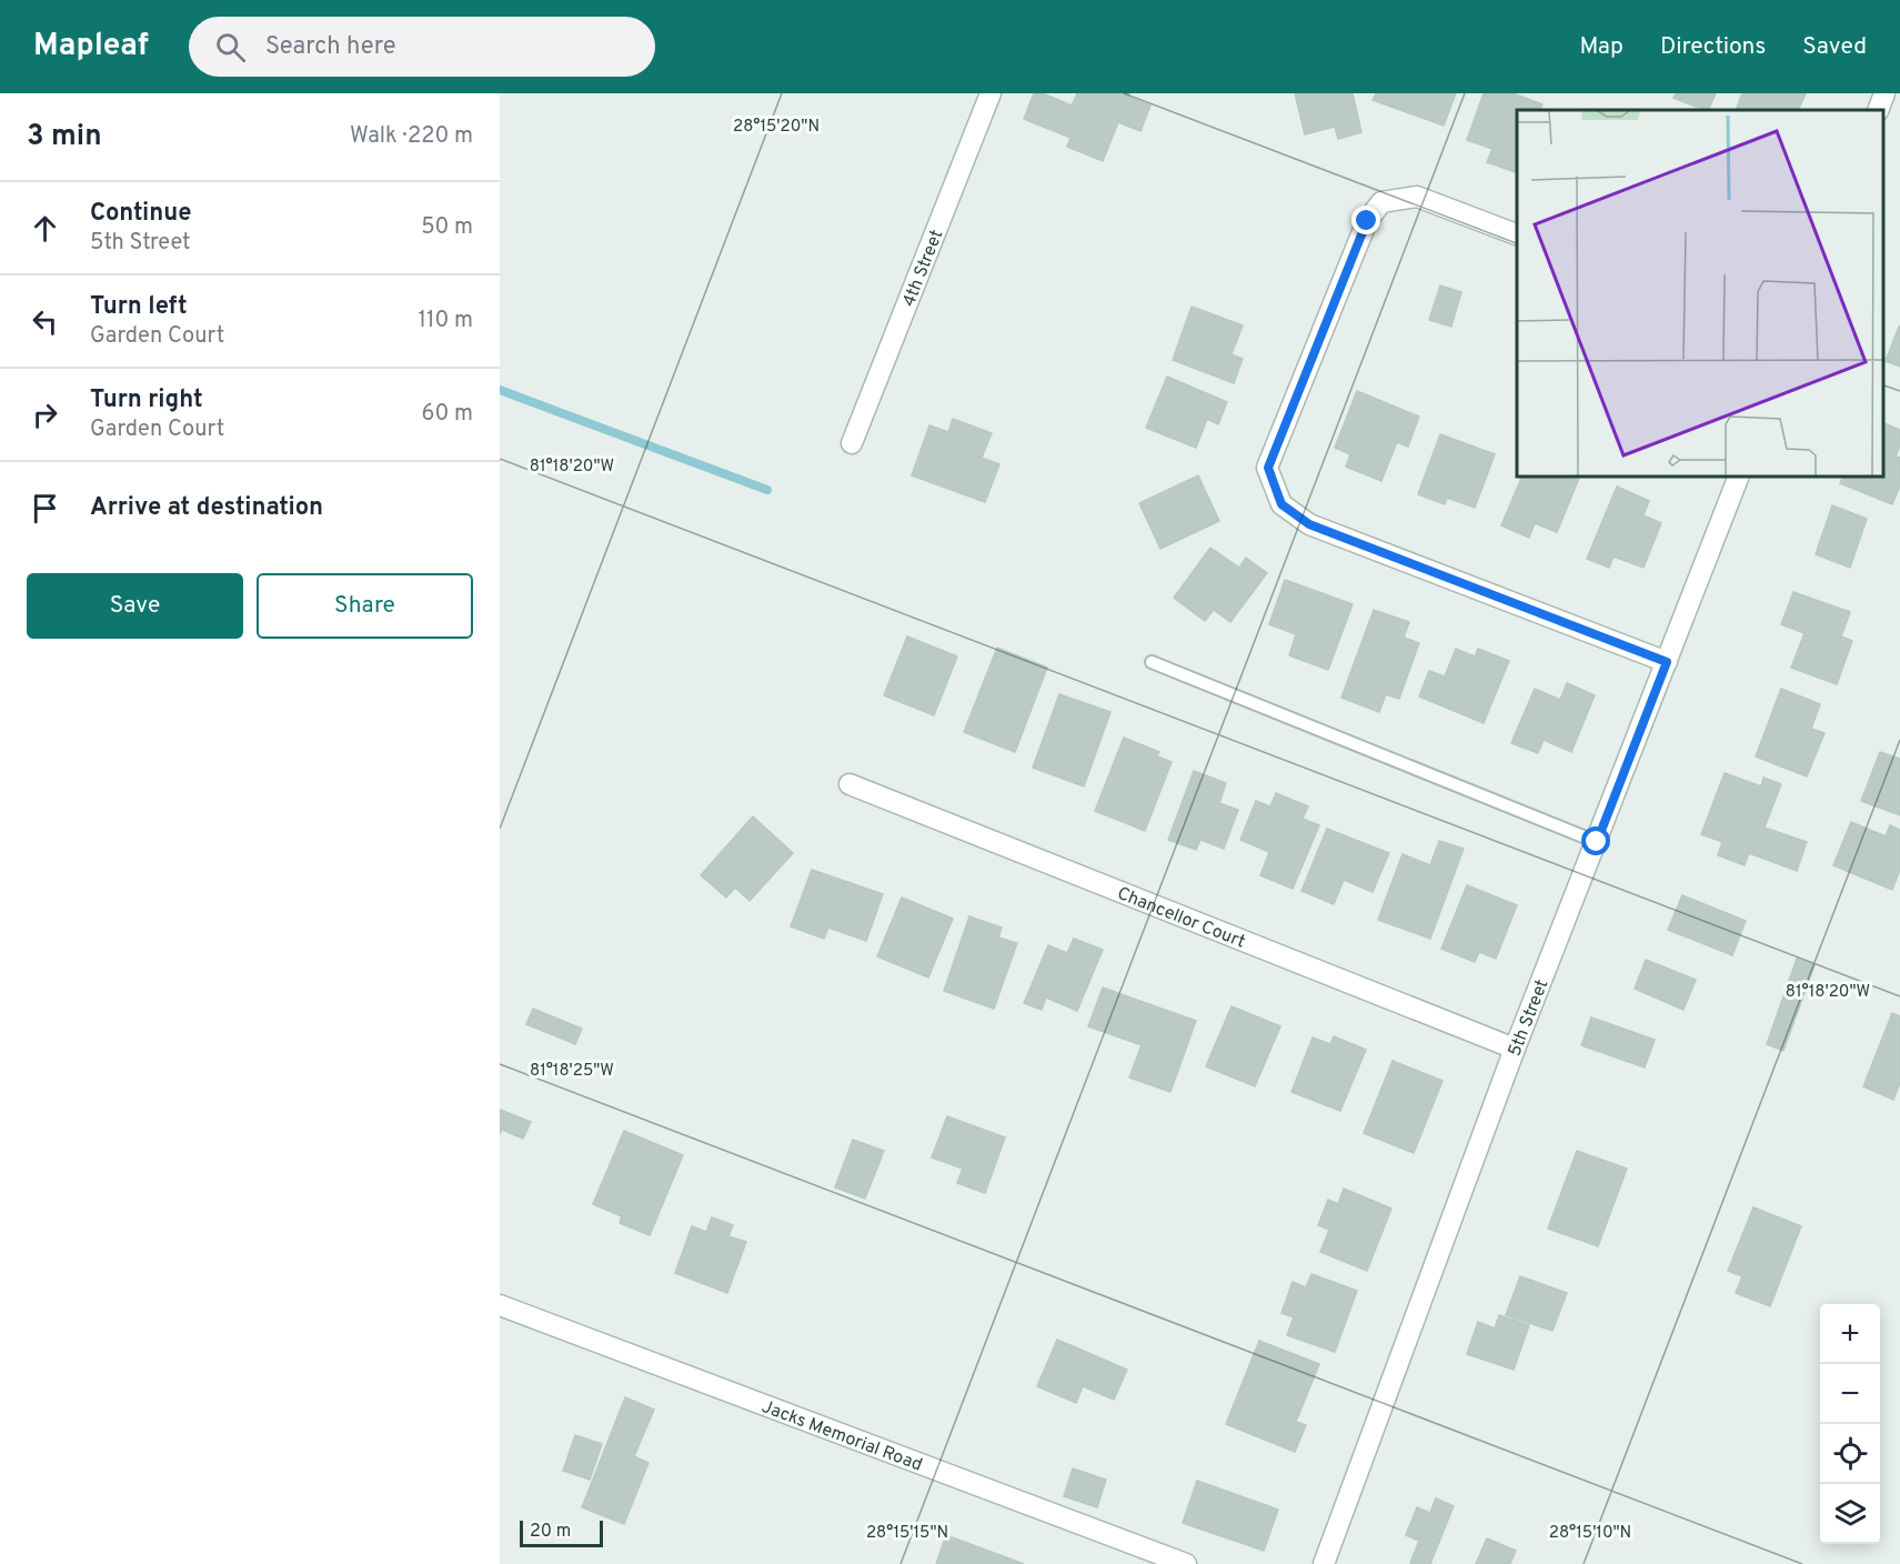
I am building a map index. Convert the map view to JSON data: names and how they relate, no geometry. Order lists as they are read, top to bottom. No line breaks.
{"streets":{"street":["4th Street","Chancellor Court","5th Street","Jacks Memorial Road"]},"crossings":[["Chancellor Court","5th Street"]],"scale_bar":"20 m","page":{"header":"Mapleaf","search":"Search here","nav":["Map","Directions","Saved"],"heading":["3 min","Walk · 220 m"],"list":[["Continue","5th Street","50 m"],["Turn left","Garden Court","110 m"],["Turn right","Garden Court","60 m"],"Arrive at destination"],"buttons":["Save","Share"],"map_buttons":["+","−"],"scale":"20 m"},"coordinates":["28°15'20\"N","81°18'20\"W","81°18'25\"W","28°15'15\"N","28°15'10\"N"]}
